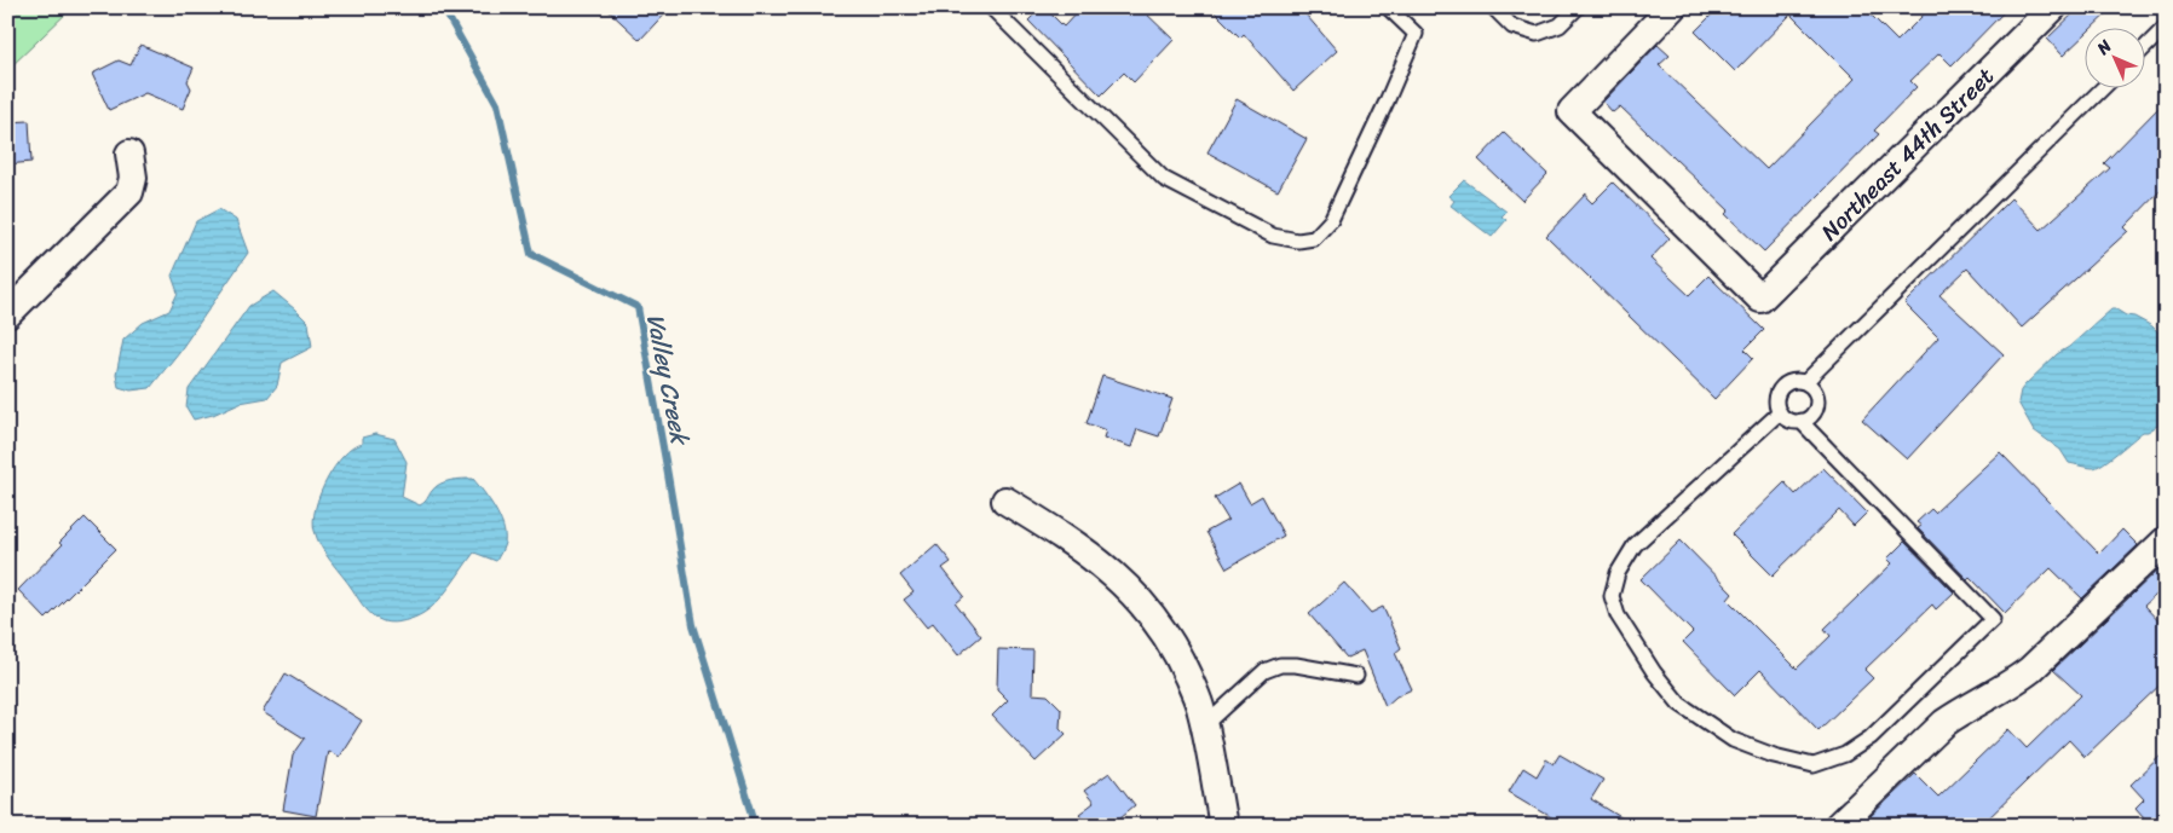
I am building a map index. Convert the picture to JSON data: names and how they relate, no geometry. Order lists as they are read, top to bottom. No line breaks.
{"streets":{"street":["Northeast 44th Street"]},"water":["Valley Creek"],"north":"top left"}
